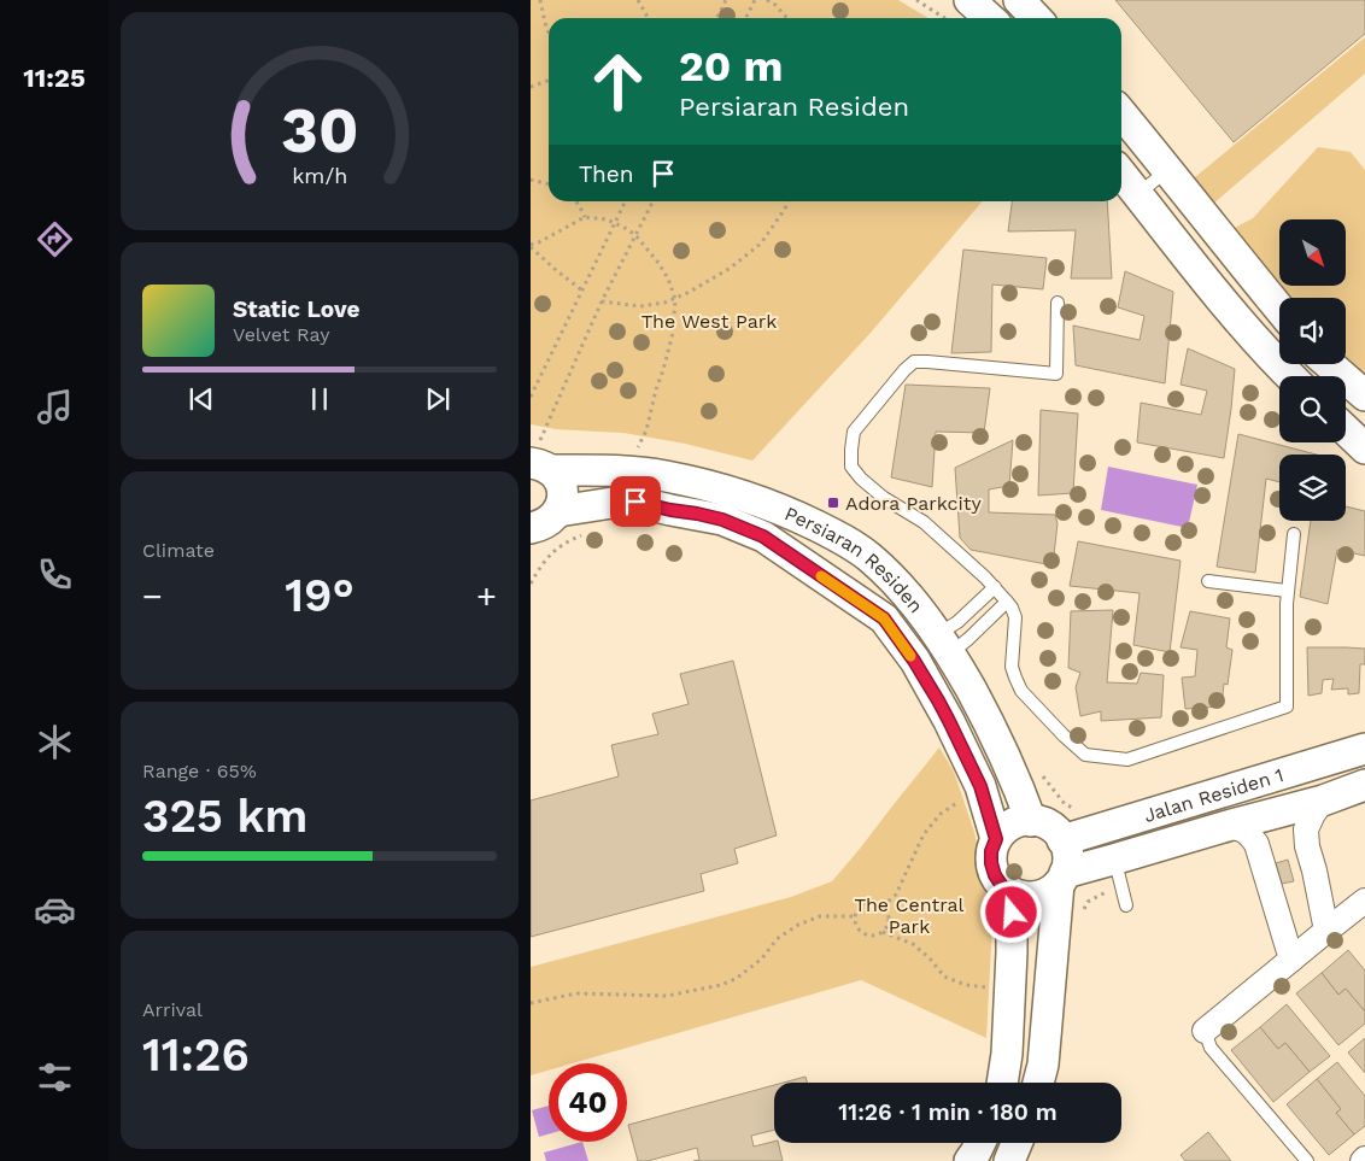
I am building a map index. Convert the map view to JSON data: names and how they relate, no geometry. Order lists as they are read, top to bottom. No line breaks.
{"streets":{"street":["Persiaran Residen","Jalan Residen 1"]},"crossings":[["Persiaran Residen","Jalan Residen 1"]],"parks":["The West Park","The Central Park"],"places":{"transit":["Adora Parkcity"]},"north":"bottom right","page":{"tabs":"11:25","turn":["20 m","Persiaran Residen"],"then":"Then","song":["Static Love","Velvet Ray"],"tile":["Climate",["Range · 65%","325 km"],["Arrival","11:26"]],"heat":["−","19°","+"],"limit":"40","trip":"11:26 · 1 min · 180 m","gauge":["30","km/h"]}}
